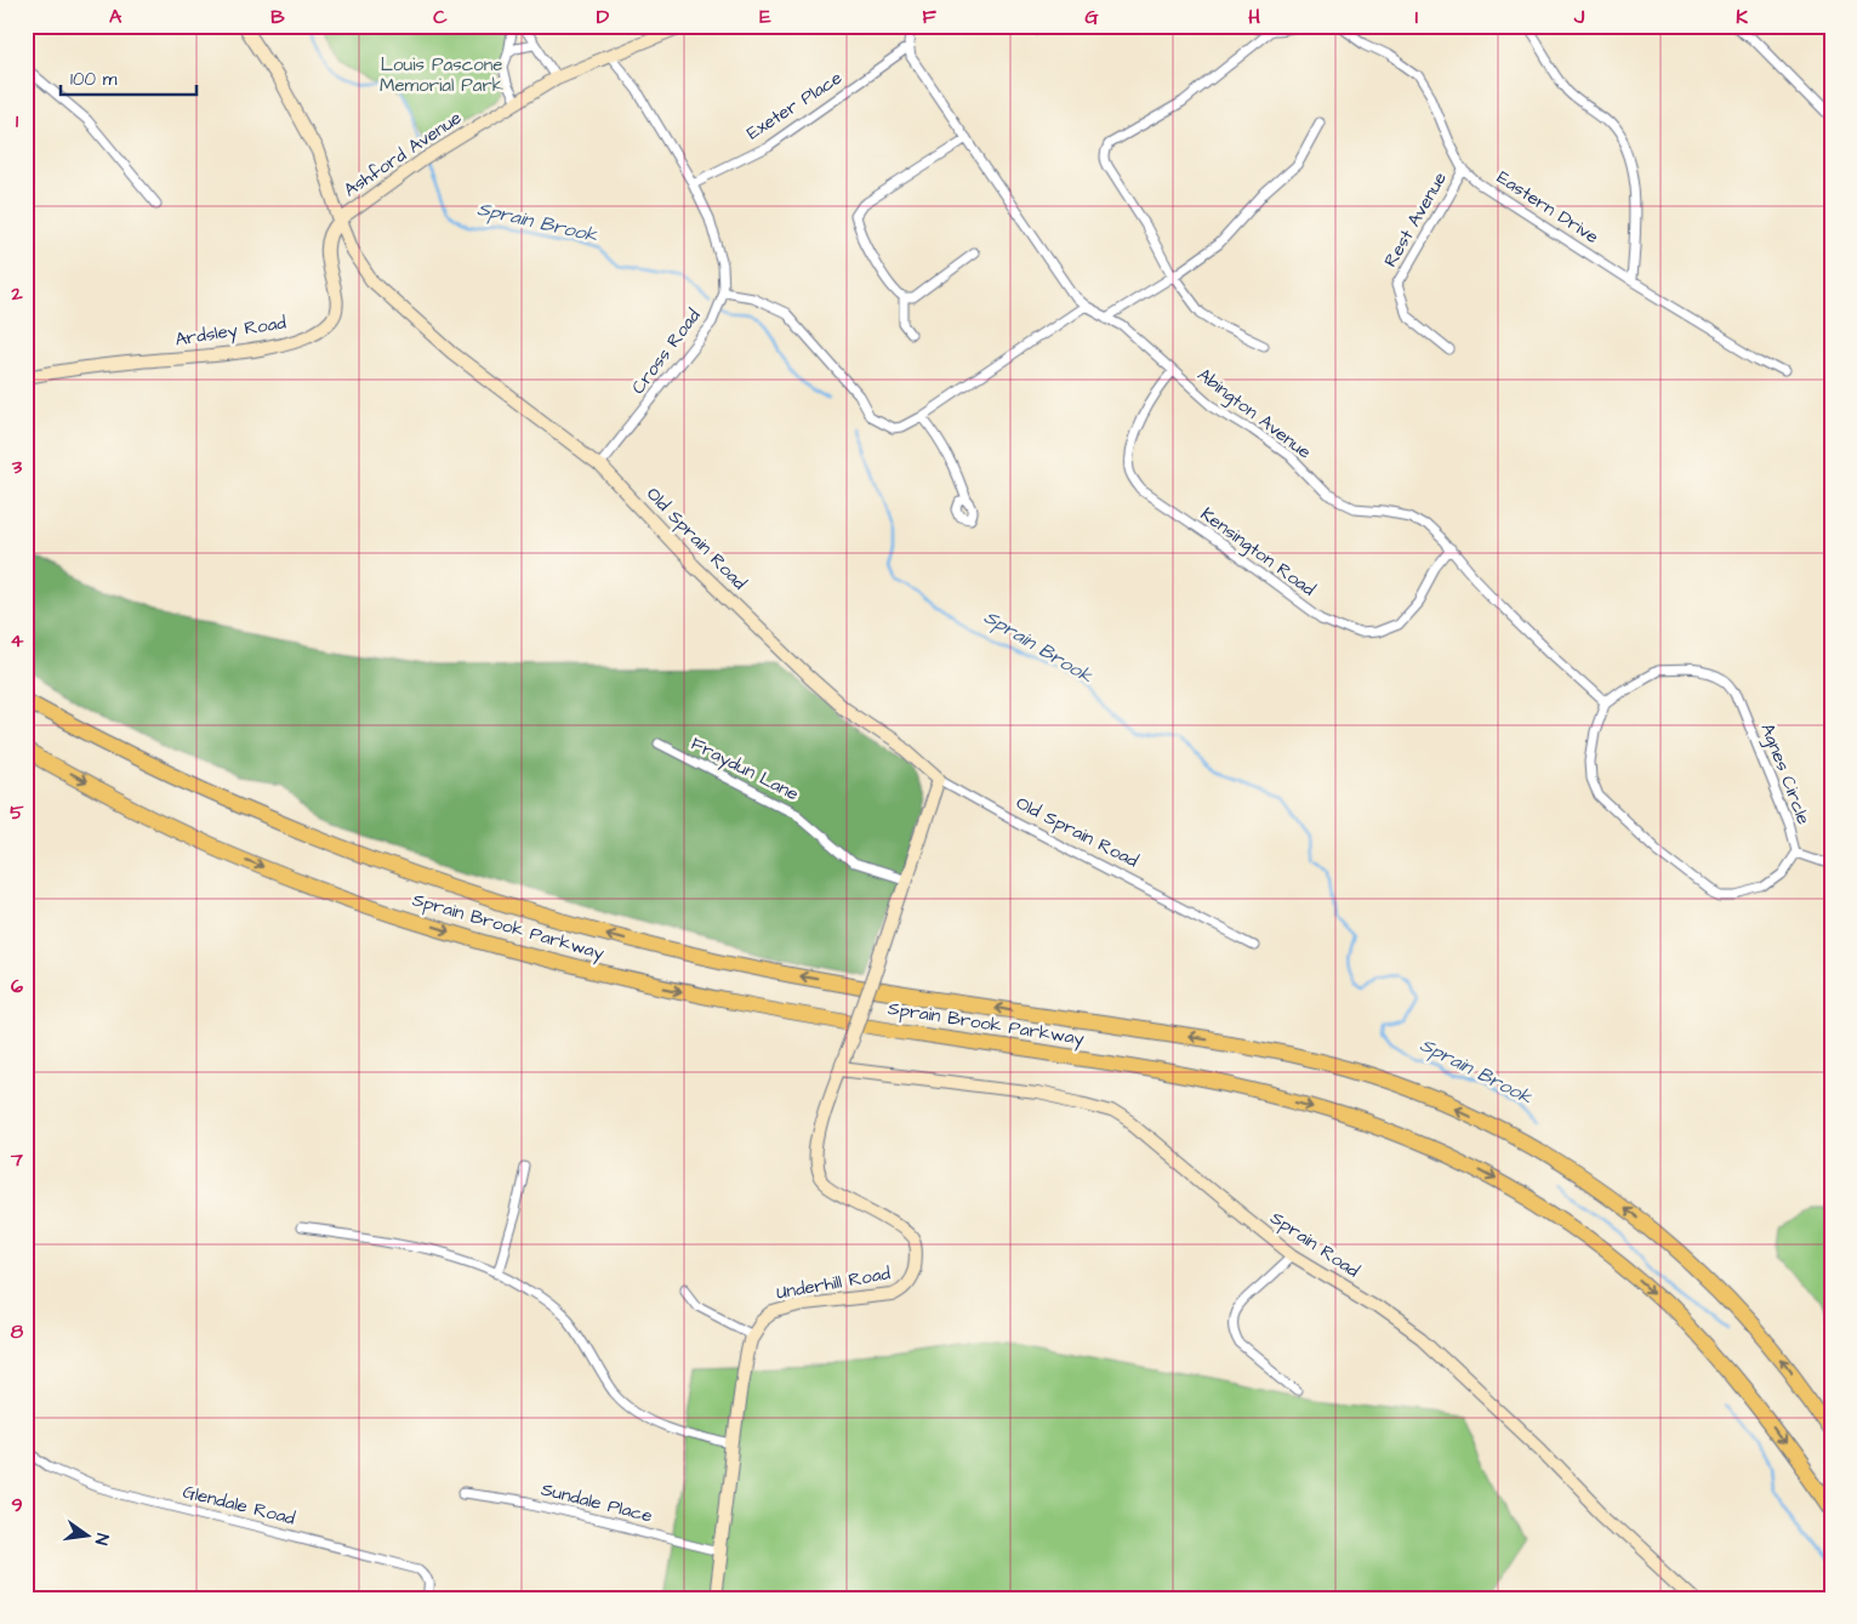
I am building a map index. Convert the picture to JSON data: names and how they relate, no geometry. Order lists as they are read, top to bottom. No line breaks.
{"streets":{"highway":["Sprain Brook Parkway"],"street":["Exeter Place","Ashford Avenue","Eastern Drive","Rest Avenue","Ardsley Road","Cross Road","Abington Avenue","Old Sprain Road","Kensington Road","Fraydun Lane","Agnes Circle","Sprain Road","Underhill Road","Sundale Place","Glendale Road"]},"crossings":[["Exeter Place","Cross Road"],["Ashford Avenue","Ardsley Road"],["Ashford Avenue","Cross Road"],["Ashford Avenue","Old Sprain Road"],["Eastern Drive","Rest Avenue"],["Ardsley Road","Old Sprain Road"],["Cross Road","Old Sprain Road"],["Abington Avenue","Kensington Road"],["Abington Avenue","Agnes Circle"],["Old Sprain Road","Underhill Road"],["Fraydun Lane","Underhill Road"],["Sprain Road","Underhill Road"],["Underhill Road","Sundale Place"]],"water":["Sprain Brook"],"parks":["Louis Pascone Memorial Park"],"scale_bar":"100 m","north":"right","grid":{"columns":["A","B","C","D","E","F","G","H","I","J","K"],"rows":["1","2","3","4","5","6","7","8","9"]}}
